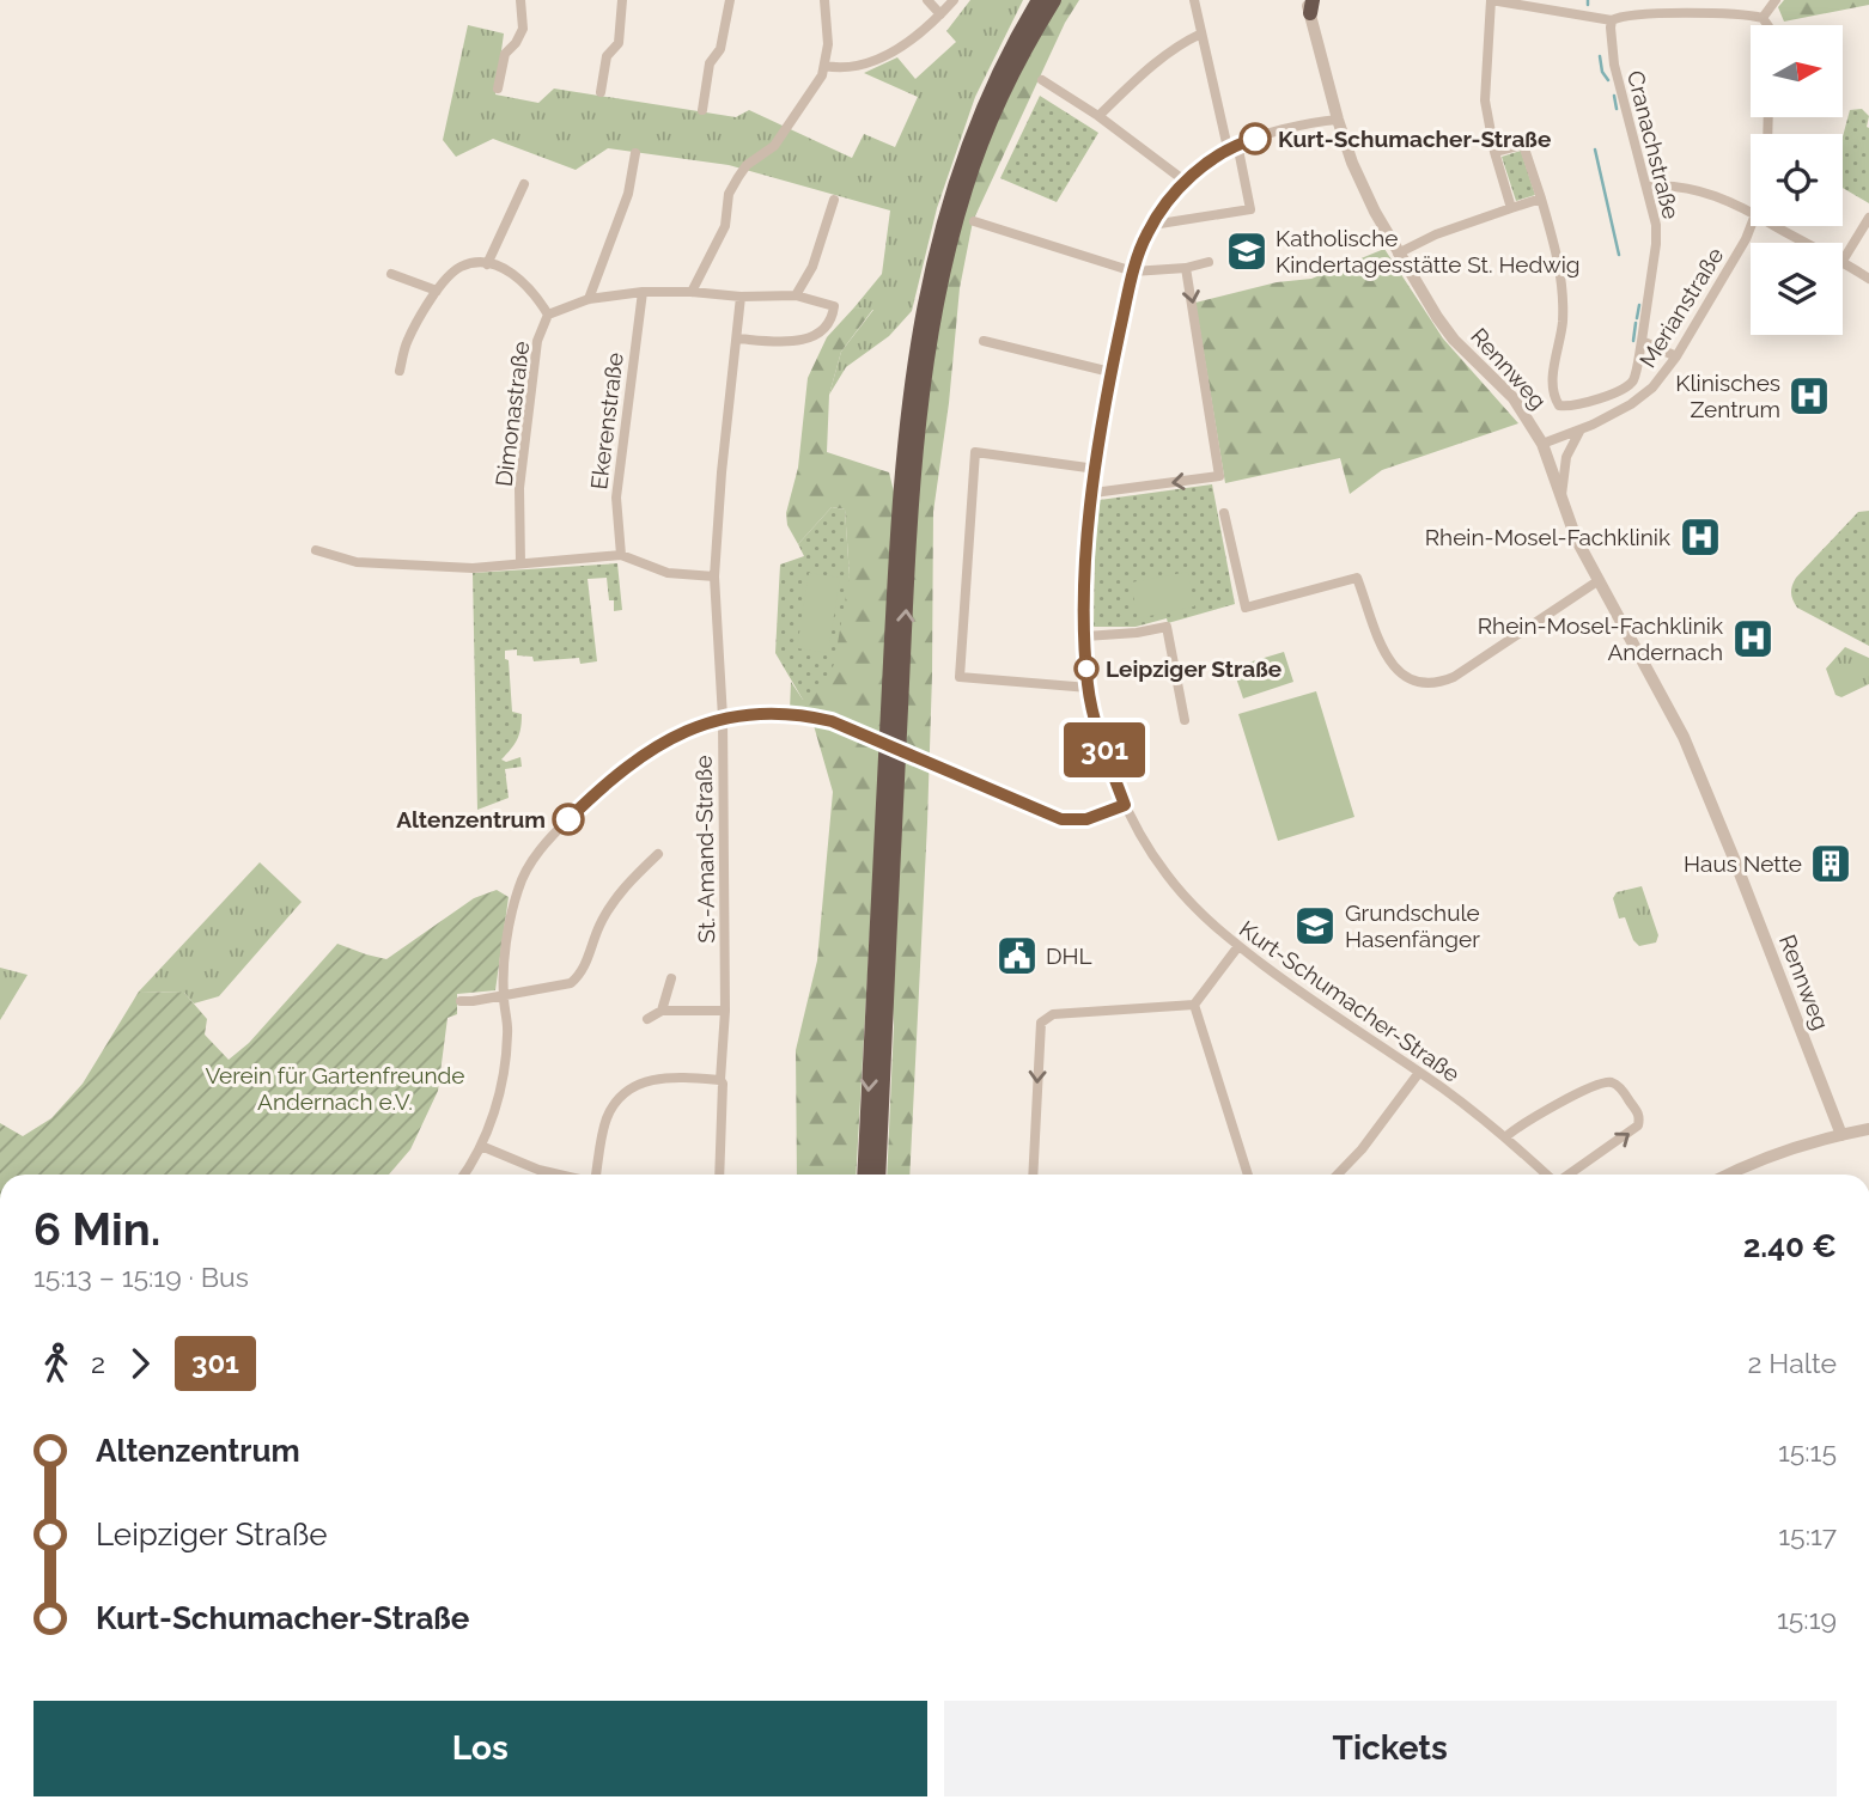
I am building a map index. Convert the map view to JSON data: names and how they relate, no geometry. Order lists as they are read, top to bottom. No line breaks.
{"streets":{"street":["Cranachstraße","Merianstraße","Rennweg","Dimonastraße","Ekerenstraße","St.-Amand-Straße","Kurt-Schumacher-Straße"]},"crossings":[["Merianstraße","Rennweg"],["Rennweg","Kurt-Schumacher-Straße"],["Dimonastraße","Ekerenstraße"],["Dimonastraße","St.-Amand-Straße"]],"parks":["Verein für Gartenfreunde Andernach e.V."],"places":{"other":["Kurt-Schumacher-Straße","Leipziger Straße","Altenzentrum"],"school or university":["Katholische Kindertagesstätte St. Hedwig","Grundschule Hasenfänger"],"hospital":["Klinisches Zentrum","Rhein-Mosel-Fachklinik","Rhein-Mosel-Fachklinik Andernach"],"building":["Haus Nette"],"public building":["DHL"]},"lines":["bus line 301"],"north":"right","page":{"on_map":"301","heading":["6 Min.","15:13 – 15:19 · Bus","2.40 €"],"legs":["2","301","2 Halte"],"list":[{"name":"Altenzentrum","value":"15:15"},{"name":"Leipziger Straße","value":"15:17"},{"name":"Kurt-Schumacher-Straße","value":"15:19"}],"buttons":["Los","Tickets"]}}
